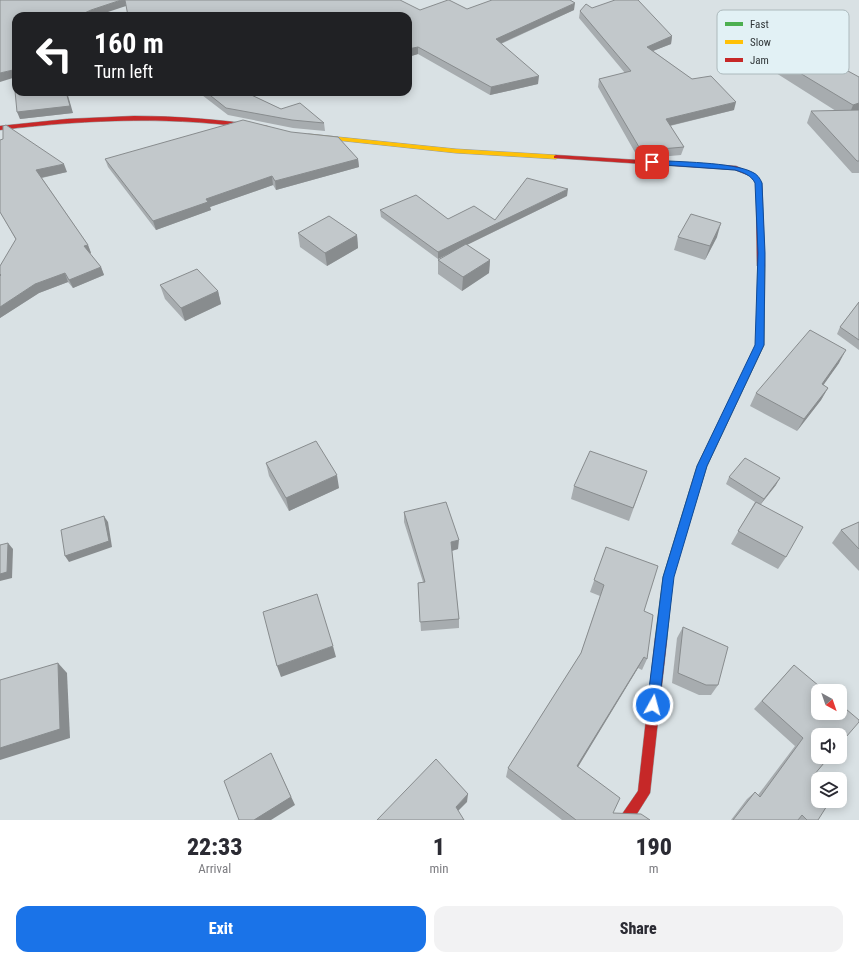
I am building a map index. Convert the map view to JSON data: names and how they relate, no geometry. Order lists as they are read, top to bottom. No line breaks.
{"legend":["Fast","Slow","Jam"],"north":"bottom right","page":{"turn":["160 m","Turn left"],"eta":["22:33","Arrival","1","min","190","m"],"buttons":["Exit","Share"]}}
